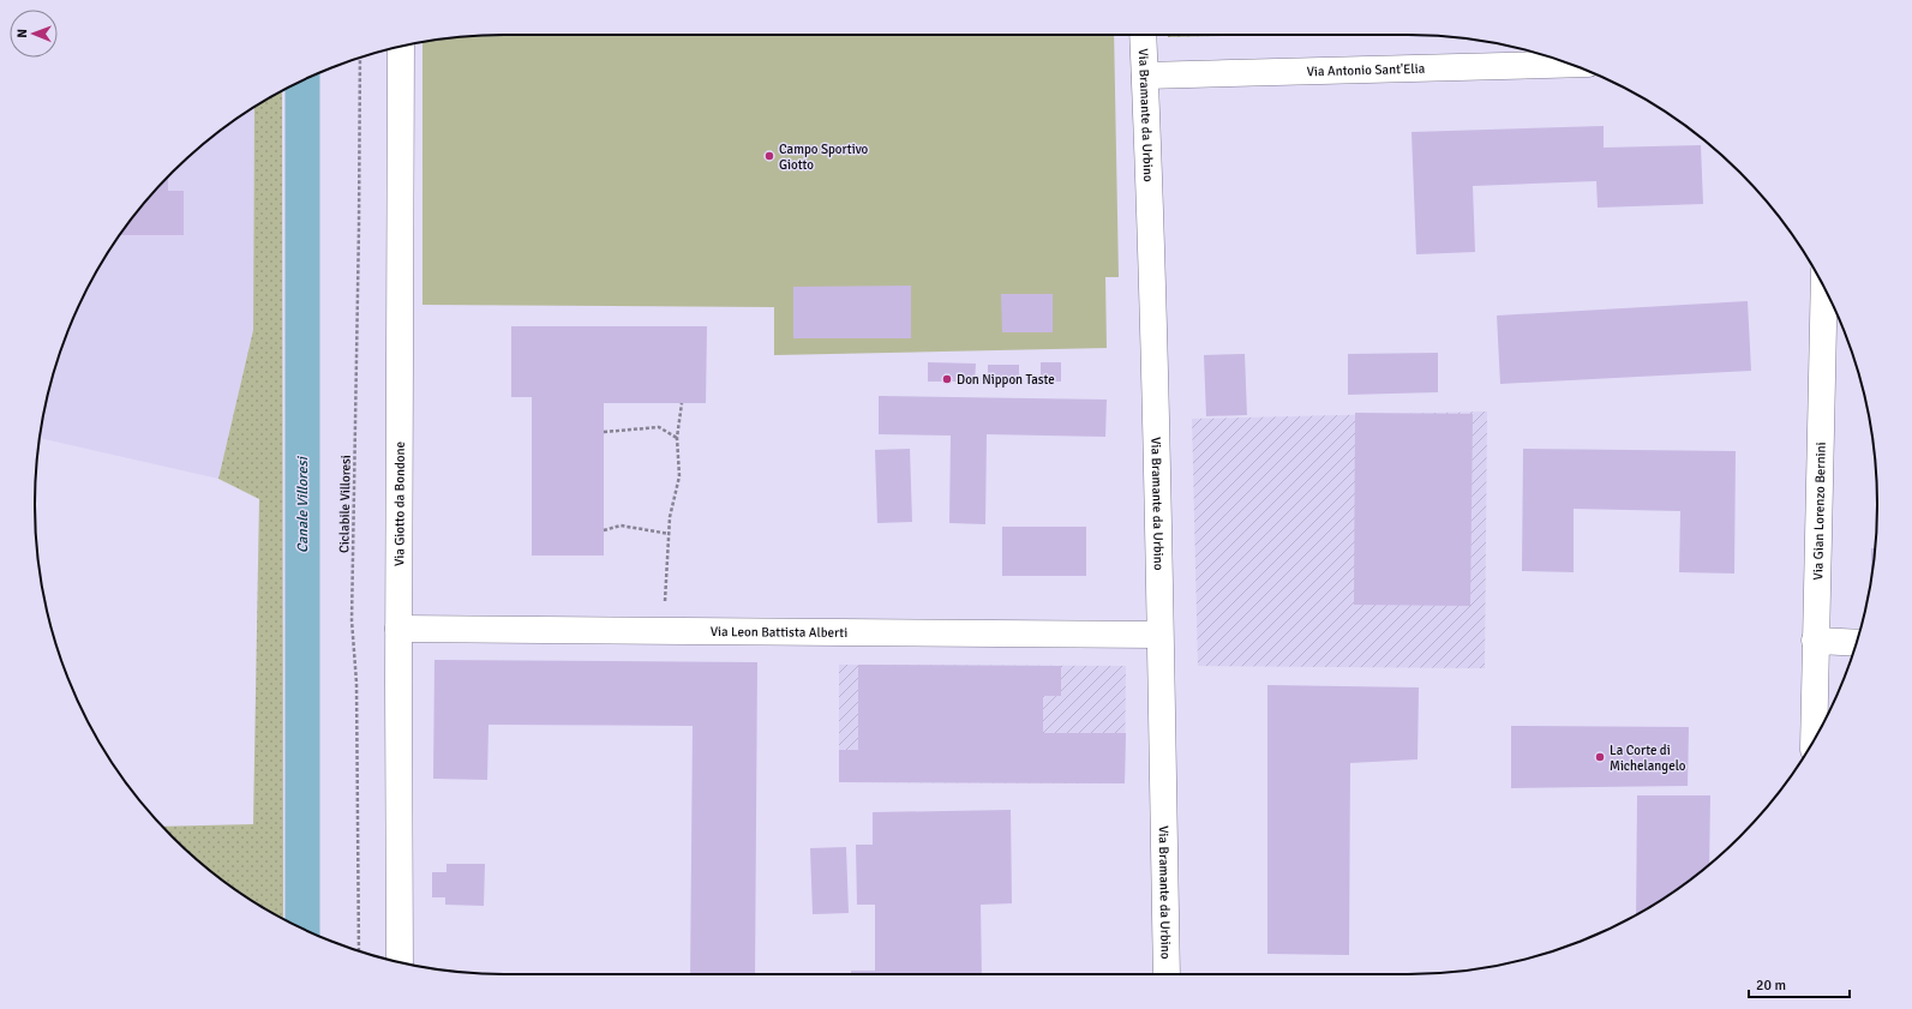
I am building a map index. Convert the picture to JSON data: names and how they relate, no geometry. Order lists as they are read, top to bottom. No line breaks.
{"streets":{"street":["Via Antonio Sant'Elia","Via Bramante da Urbino","Via Giotto da Bondone","Via Gian Lorenzo Bernini","Via Leon Battista Alberti"],"path":["Ciclabile Villoresi"]},"crossings":[["Via Antonio Sant'Elia","Via Bramante da Urbino"],["Via Bramante da Urbino","Via Leon Battista Alberti"],["Via Giotto da Bondone","Via Leon Battista Alberti"]],"water":["Canale Villoresi"],"places":["Campo Sportivo Giotto","Don Nippon Taste","La Corte di Michelangelo"],"scale_bar":"20 m","north":"left"}
